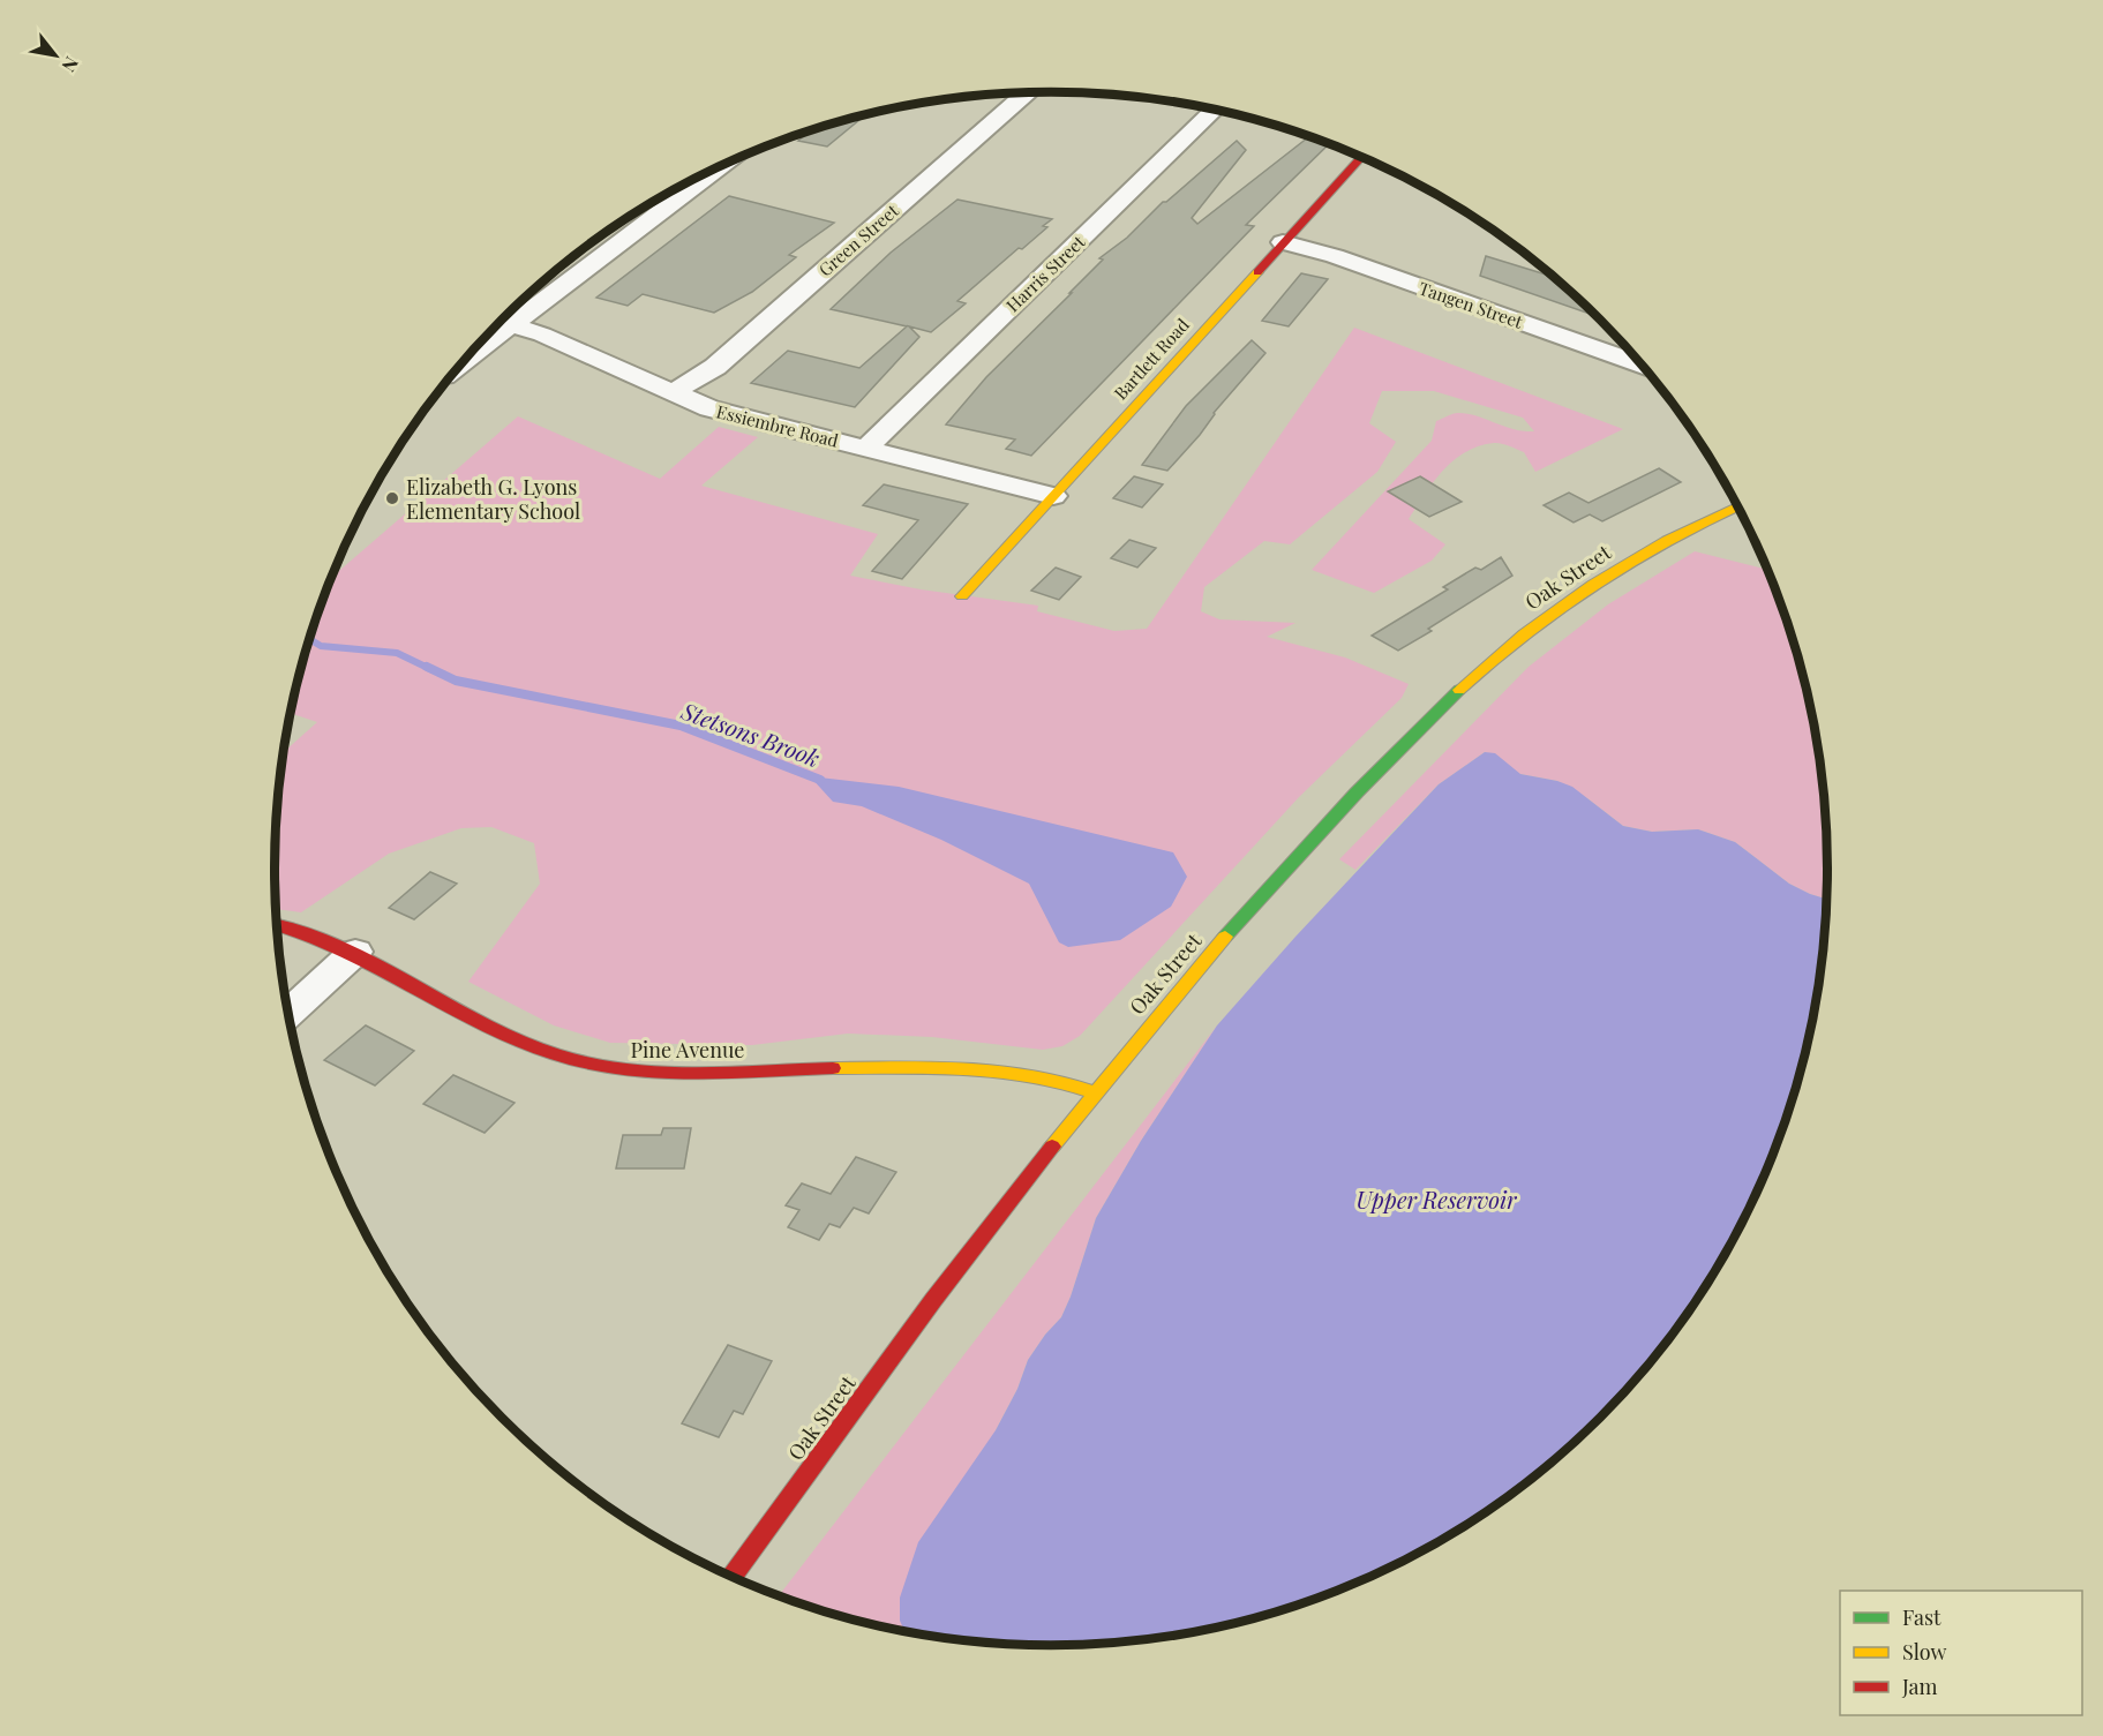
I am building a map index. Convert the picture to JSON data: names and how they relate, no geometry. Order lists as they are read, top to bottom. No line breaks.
{"streets":{"street":["Green Street","Harris Street","Tangen Street","Bartlett Road","Essiembre Road","Oak Street","Pine Avenue"]},"crossings":[["Green Street","Essiembre Road"],["Harris Street","Essiembre Road"],["Tangen Street","Bartlett Road"],["Bartlett Road","Essiembre Road"],["Oak Street","Pine Avenue"]],"water":["Stetsons Brook","Upper Reservoir"],"places":["Elizabeth G. Lyons Elementary School"],"legend":["Fast","Slow","Jam"],"north":"bottom right"}
